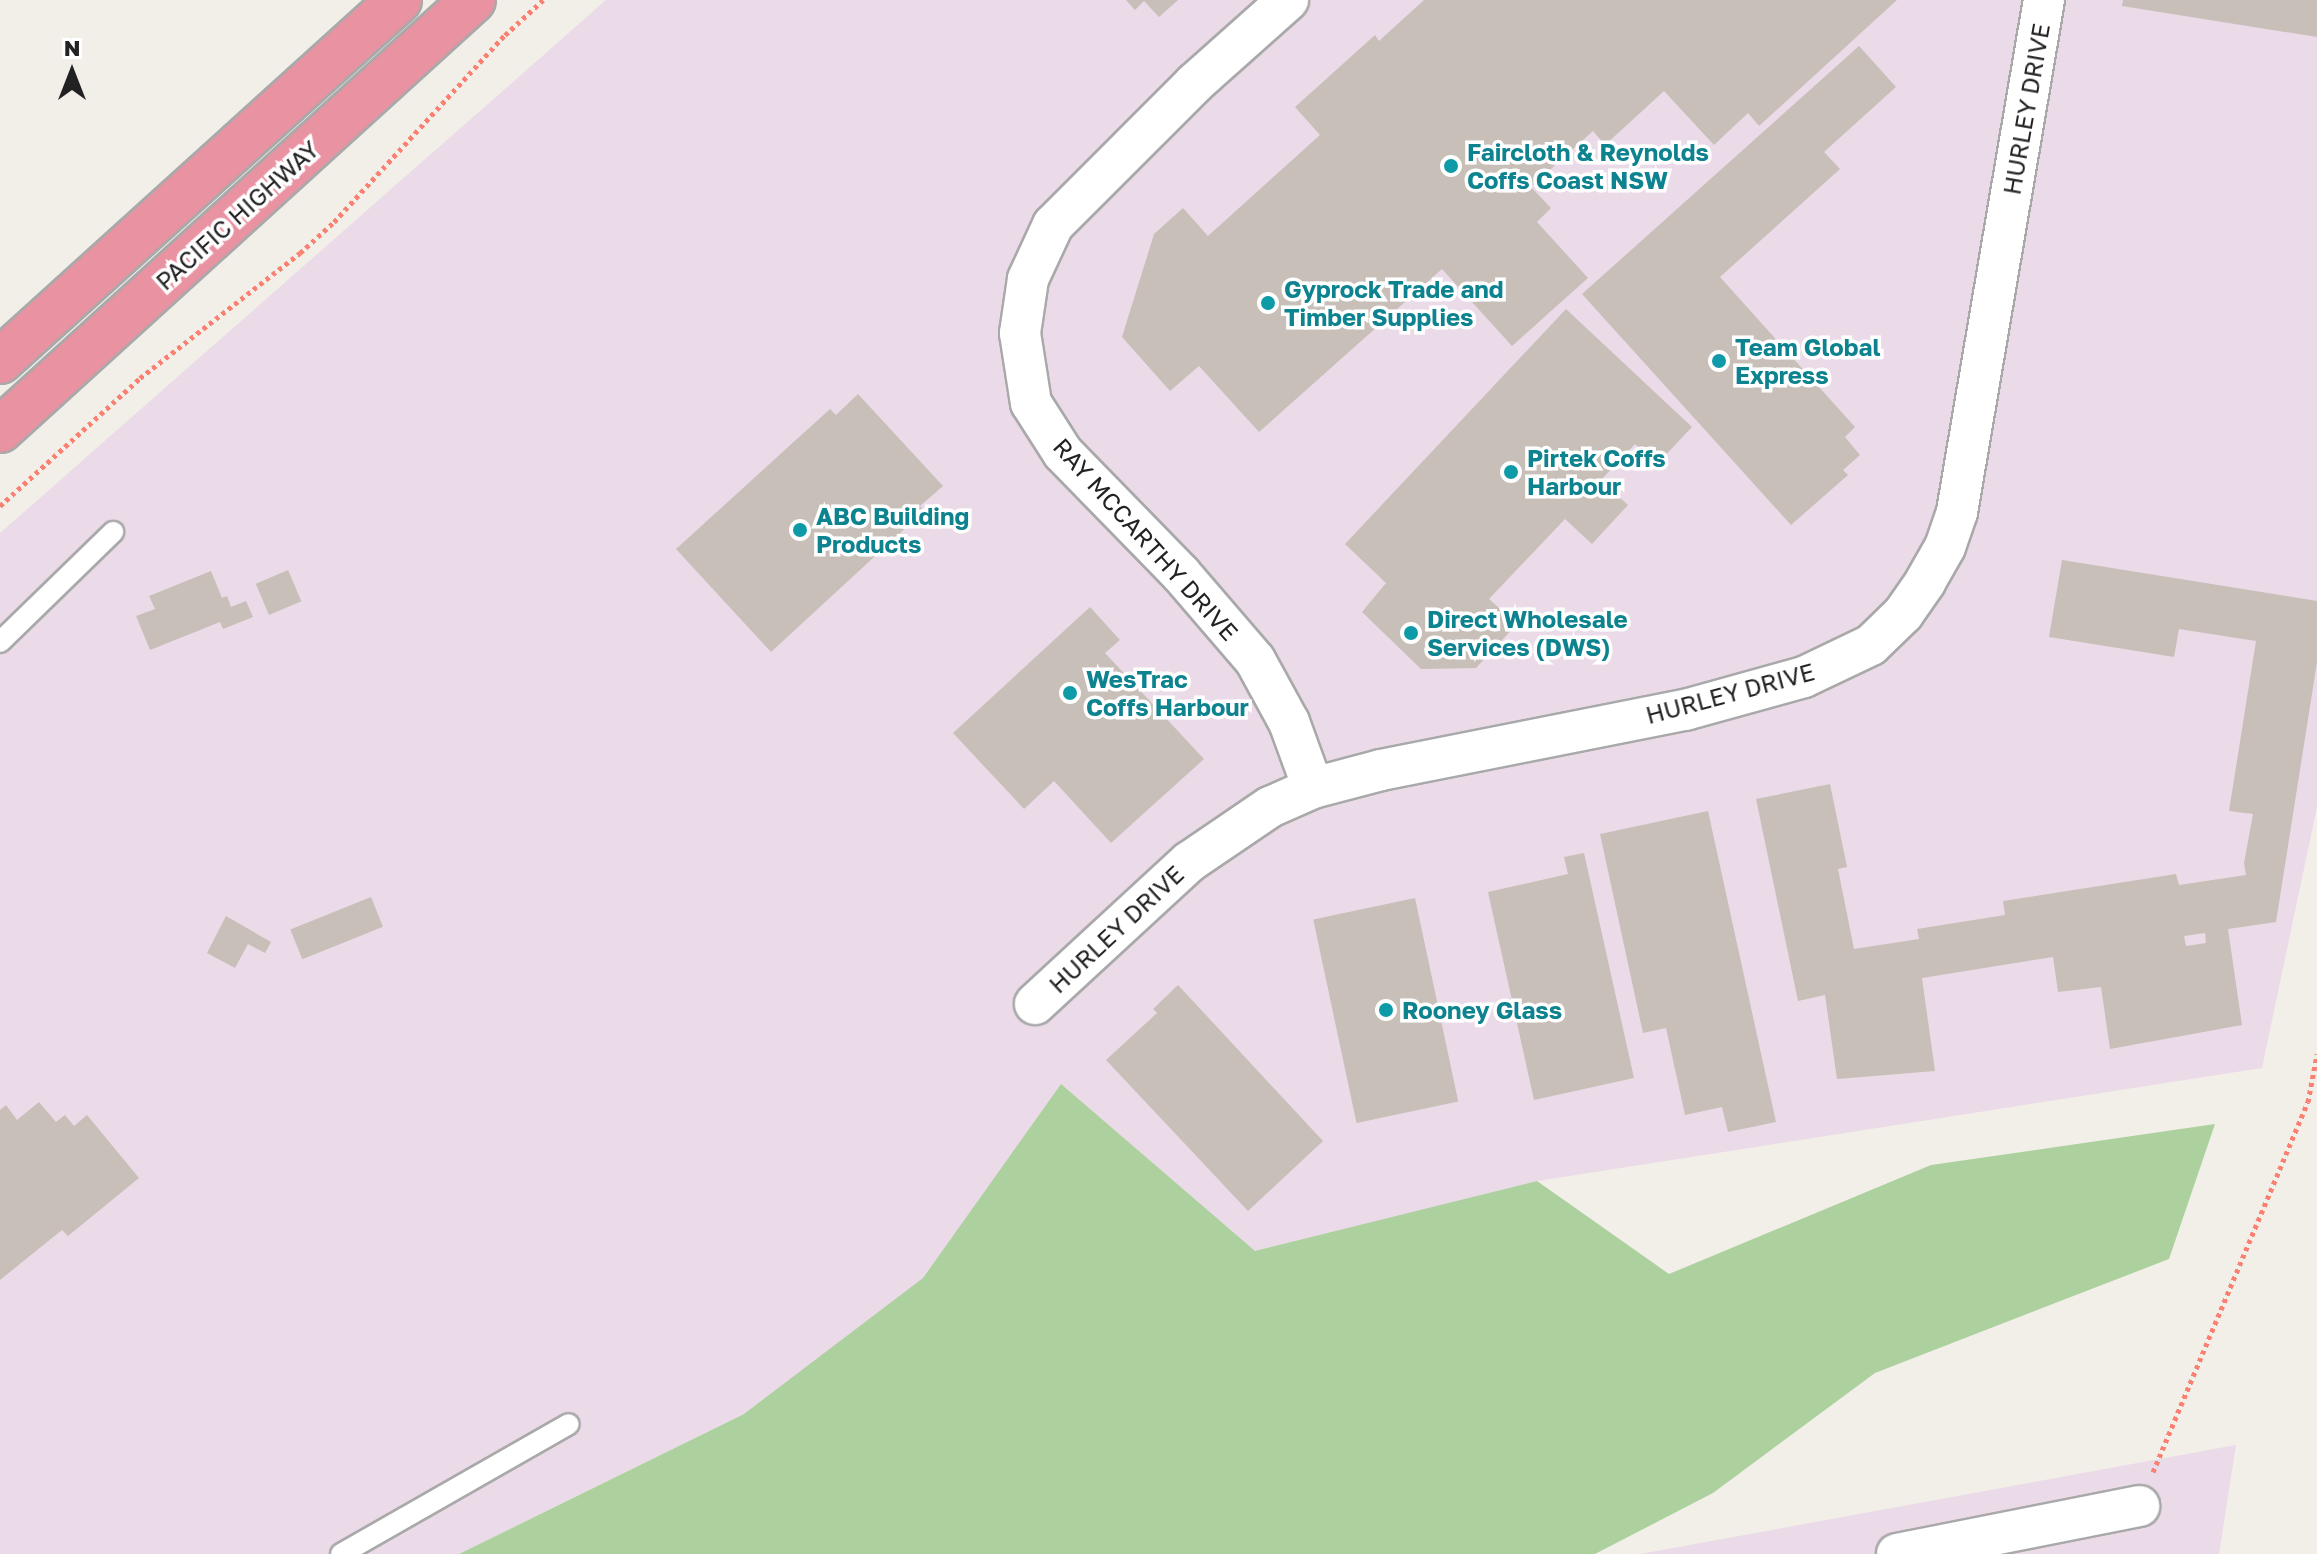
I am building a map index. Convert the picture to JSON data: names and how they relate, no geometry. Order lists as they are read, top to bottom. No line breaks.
{"streets":{"highway":["PACIFIC HIGHWAY"],"street":["HURLEY DRIVE","RAY MCCARTHY DRIVE"]},"crossings":[["HURLEY DRIVE","RAY MCCARTHY DRIVE"]],"places":["Faircloth & Reynolds Coffs Coast NSW","Gyprock Trade and Timber Supplies","Team Global Express","Pirtek Coffs Harbour","ABC Building Products","Direct Wholesale Services (DWS)","WesTrac Coffs Harbour","Rooney Glass"],"north":"top"}
